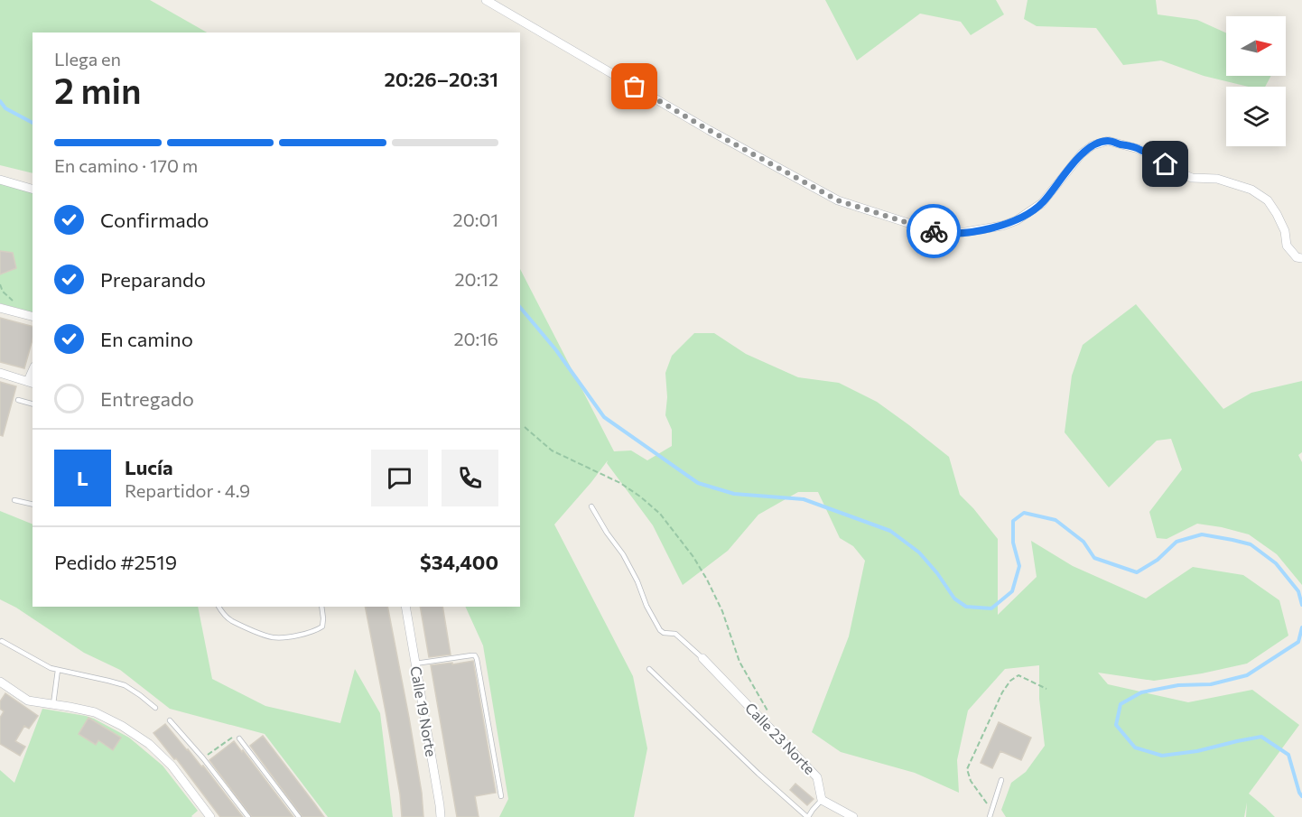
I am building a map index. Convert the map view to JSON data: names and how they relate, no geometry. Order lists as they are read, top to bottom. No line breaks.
{"streets":{"street":["Calle 19 Norte","Calle 23 Norte"]},"north":"right","page":{"heading":["2 min","Llega en","20:26–20:31"],"panel":["Lucía","Repartidor · 4.9","Pedido #2519","$34,400"],"bar":"En camino · 170 m","list":[["Confirmado","20:01"],["Preparando","20:12"],["En camino","20:16"],"Entregado"],"round":"L"}}
